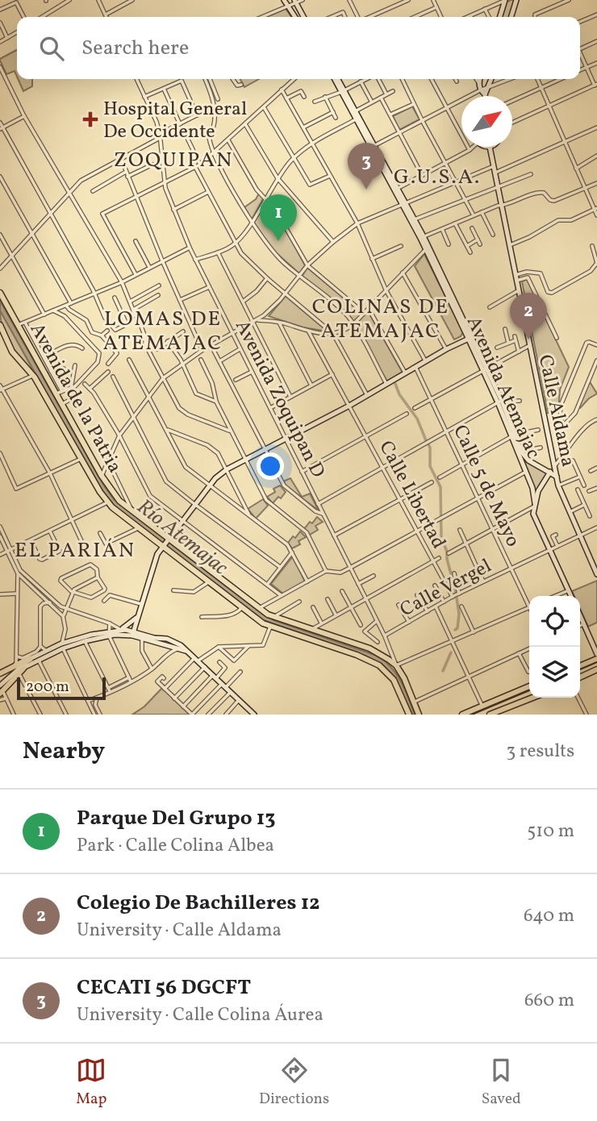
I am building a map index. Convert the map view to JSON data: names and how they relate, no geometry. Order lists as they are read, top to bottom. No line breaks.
{"streets":{"main road":["Avenida Atemajac","Avenida de la Patria","Calle Aldama"],"street":["Avenida Zoquipan D","Calle 5 de Mayo","Calle Libertad","Calle Vergel"]},"crossings":[["Avenida Atemajac","Calle Aldama"],["Avenida Atemajac","Calle Vergel"],["Avenida de la Patria","Avenida Zoquipan D"],["Avenida Zoquipan D","Calle Vergel"],["Calle Aldama","Calle Vergel"],["Calle 5 de Mayo","Calle Vergel"],["Calle Libertad","Calle Vergel"]],"districts":["ZOQUIPAN","G.U.S.A.","COLINAS DE ATEMAJAC","LOMAS DE ATEMAJAC","EL PARIÁN"],"water":["Río Atemajac"],"places":{"health":["Hospital General De Occidente"]},"scale_bar":"200 m","north":"top right","page":{"search":"Search here","pins":["3","1","2"],"scale":"200 m","heading":["Nearby","3 results"],"list":[{"mark":"1","name":"Parque Del Grupo 13","note":"Park · Calle Colina Albea","value":"510 m"},{"mark":"2","name":"Colegio De Bachilleres 12","note":"University · Calle Aldama","value":"640 m"},{"mark":"3","name":"CECATI 56 DGCFT","note":"University · Calle Colina Áurea","value":"660 m"}],"nav":["Map","Directions","Saved"]}}
